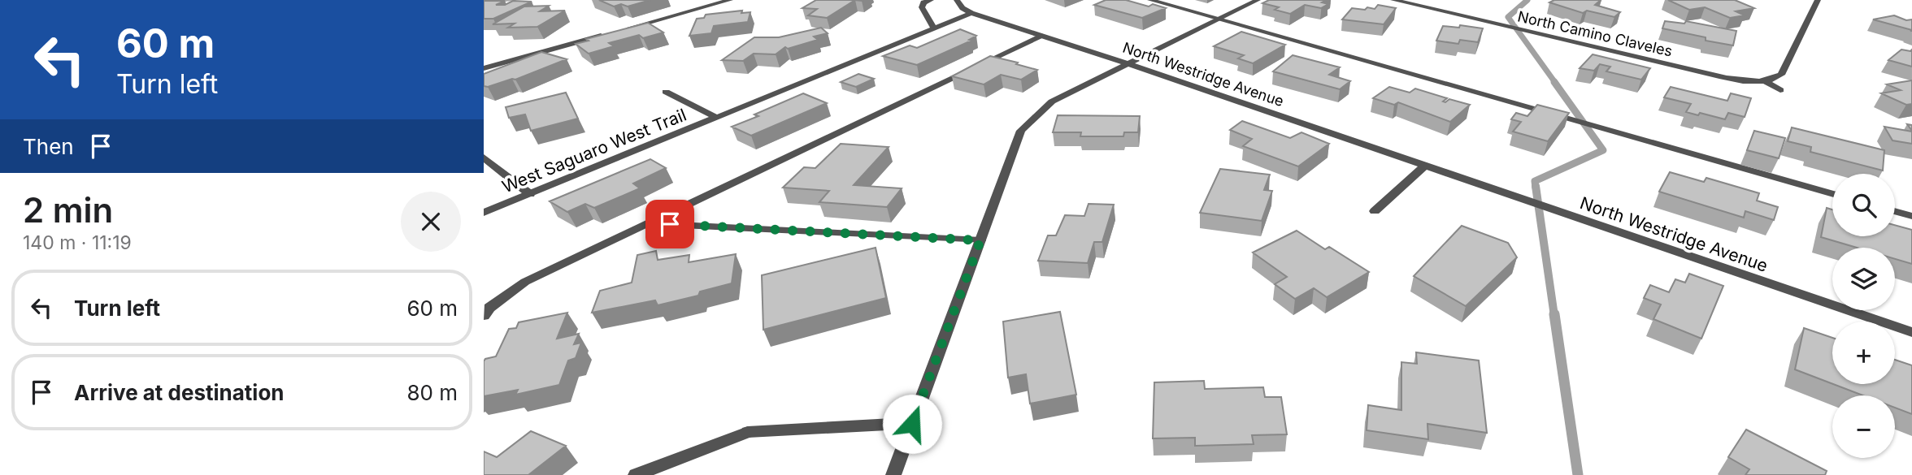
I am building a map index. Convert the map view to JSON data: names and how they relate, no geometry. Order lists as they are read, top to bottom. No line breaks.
{"streets":{"street":["North Camino Claveles","North Westridge Avenue","West Saguaro West Trail"]},"crossings":[["North Westridge Avenue","West Saguaro West Trail"]],"page":{"turn":["60 m","Turn left"],"then":"Then","heading":["2 min","140 m · 11:19"],"map_buttons":["+","−"],"list":[{"name":"Turn left","value":"60 m"},{"name":"Arrive at destination","value":"80 m"}]}}
